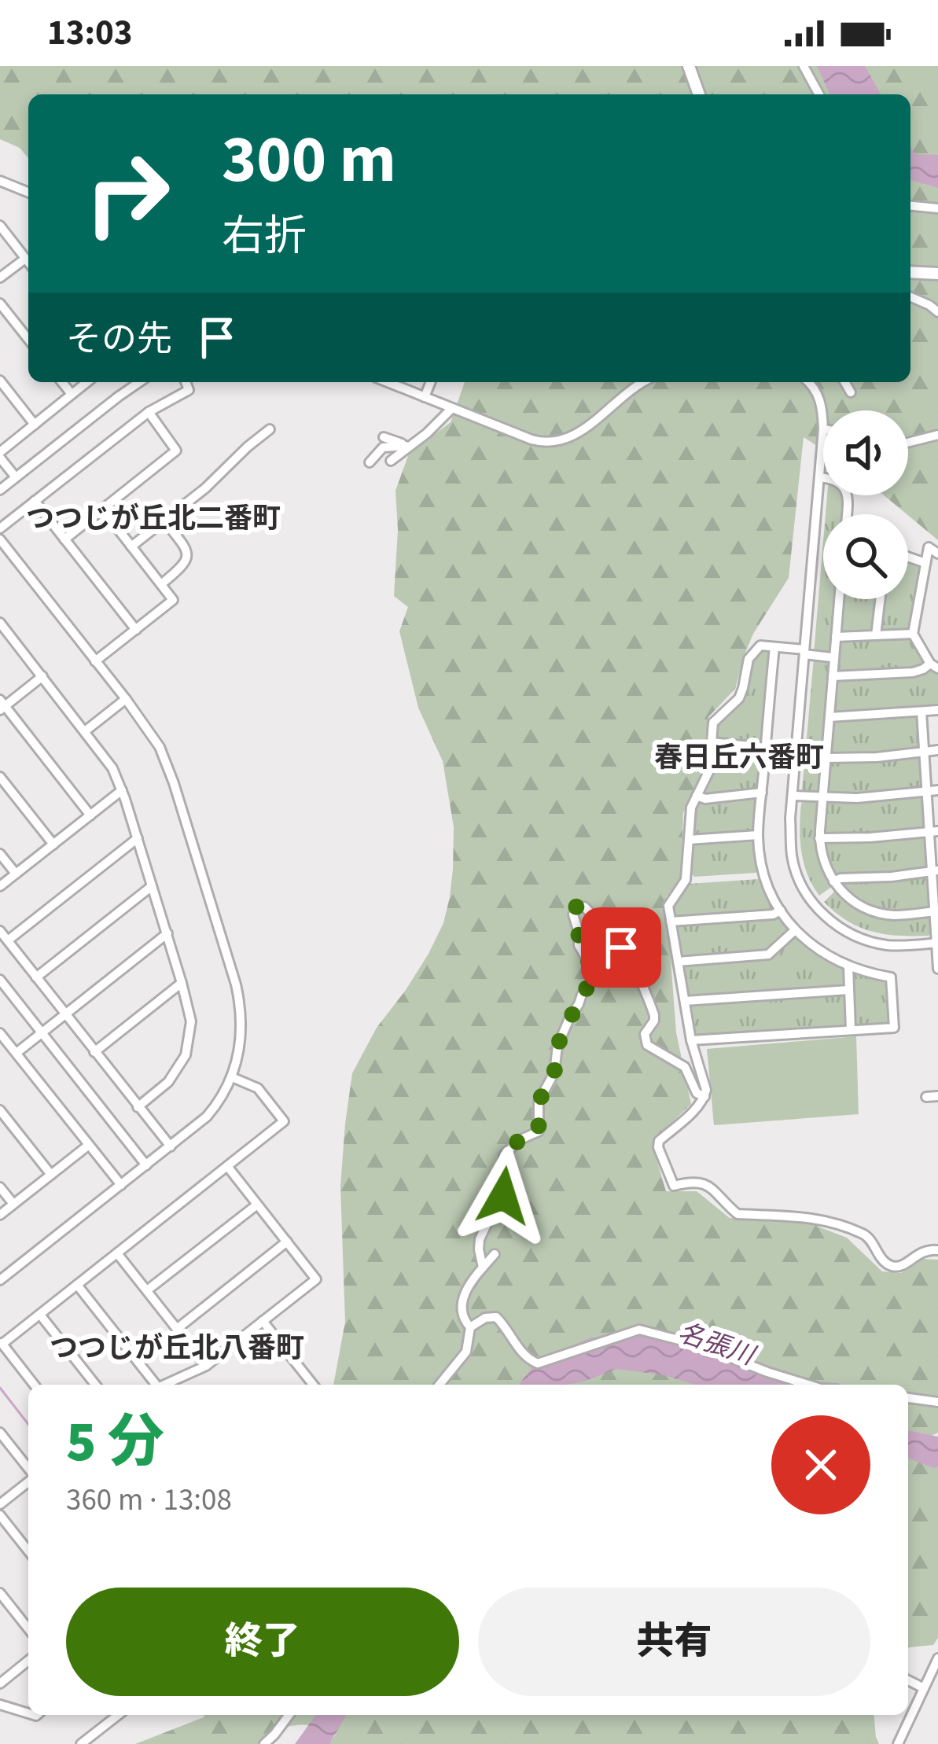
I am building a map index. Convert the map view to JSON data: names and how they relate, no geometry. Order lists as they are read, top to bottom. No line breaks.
{"districts":["つつじが丘北二番町","春日丘六番町","つつじが丘北八番町"],"water":["名張川"],"page":{"status":"13:03","turn":["300 m","右折"],"then":"その先","heading":["5 分","360 m · 13:08"],"buttons":["終了","共有"]}}
